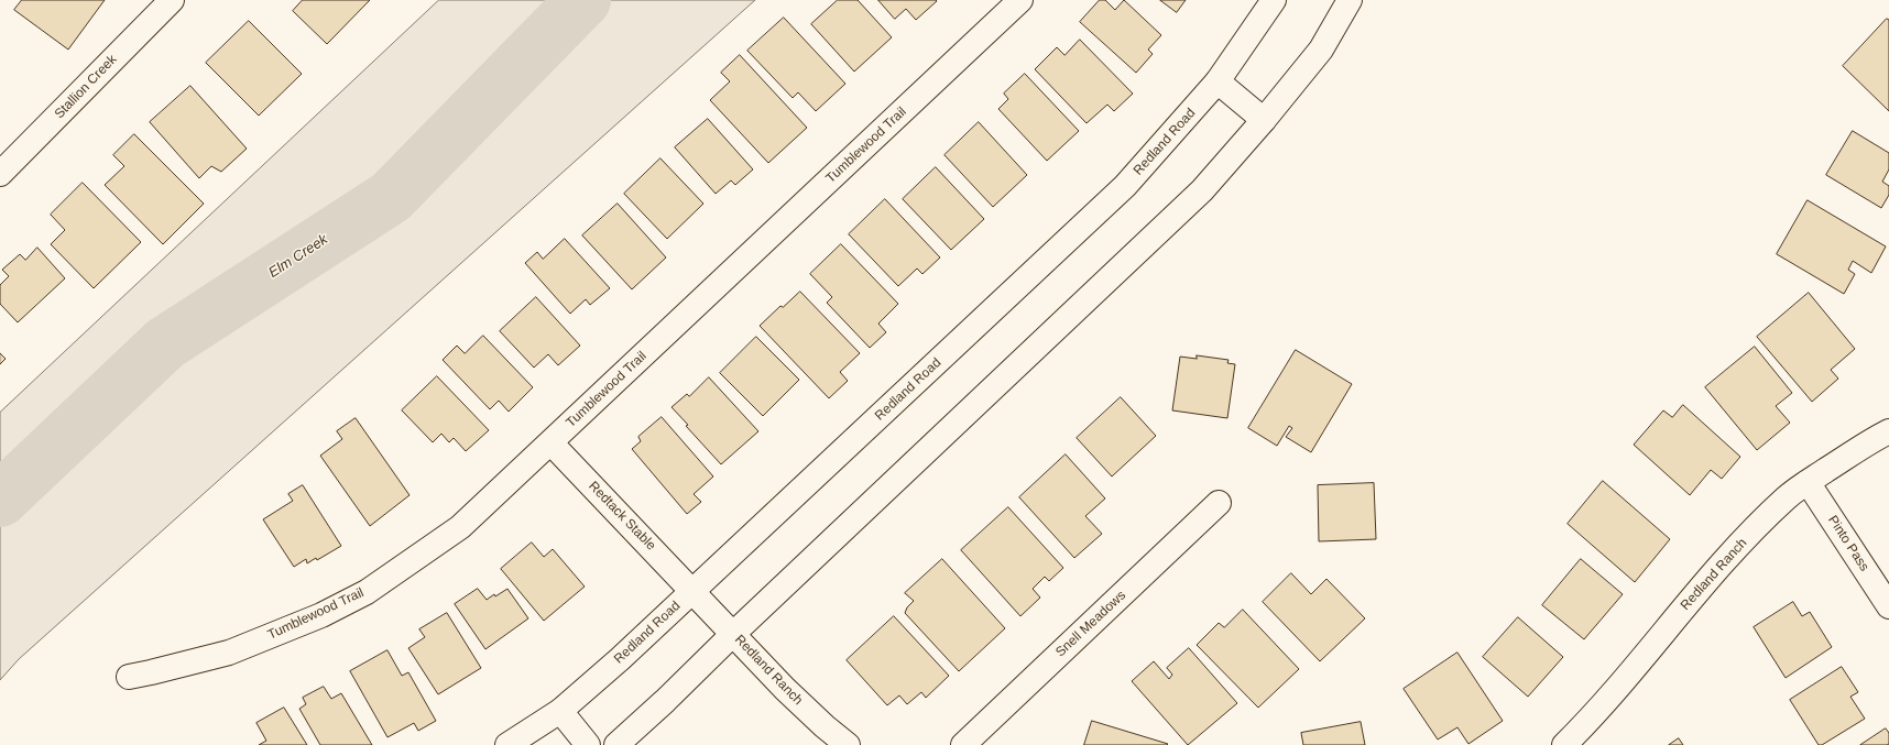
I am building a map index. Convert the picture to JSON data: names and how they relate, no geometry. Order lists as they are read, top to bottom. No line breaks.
{"streets":{"street":["Stallion Creek","Redland Road","Tumblewood Trail","Redtack Stable","Pinto Pass","Redland Ranch","Snell Meadows"]},"crossings":[["Redland Road","Redtack Stable"],["Redland Road","Redland Ranch"],["Tumblewood Trail","Redtack Stable"],["Redtack Stable","Redland Ranch"],["Pinto Pass","Redland Ranch"]],"water":["Elm Creek"]}
